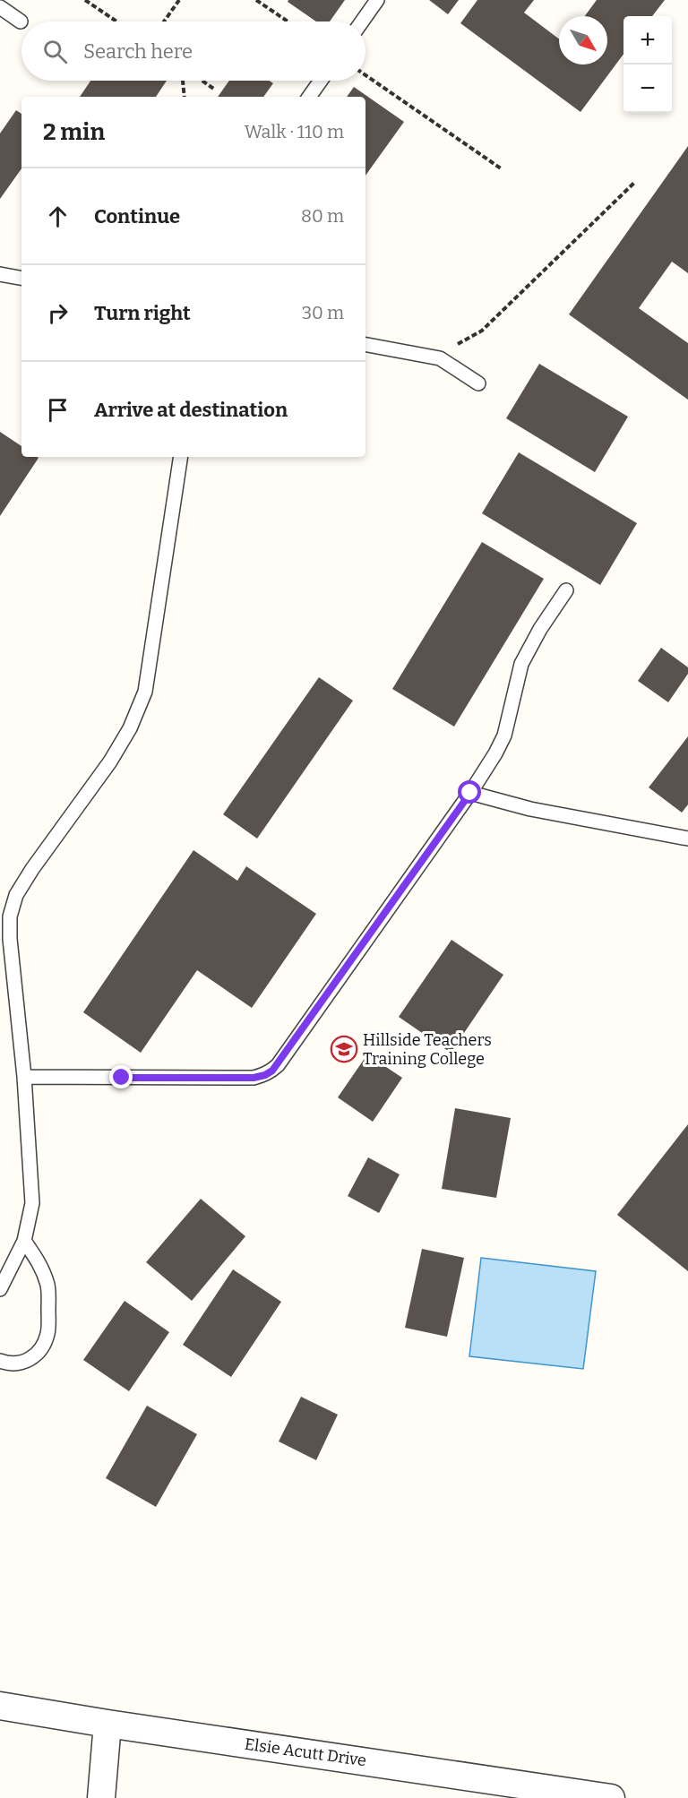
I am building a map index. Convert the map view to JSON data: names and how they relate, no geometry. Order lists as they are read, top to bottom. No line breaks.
{"streets":{"street":["Elsie Acutt Drive"]},"places":{"school or university":["Hillside Teachers Training College"]},"north":"bottom right","page":{"map_buttons":["+","−"],"search":"Search here","heading":["2 min","Walk · 110 m"],"list":[["Continue","80 m"],["Turn right","30 m"],"Arrive at destination"]}}
